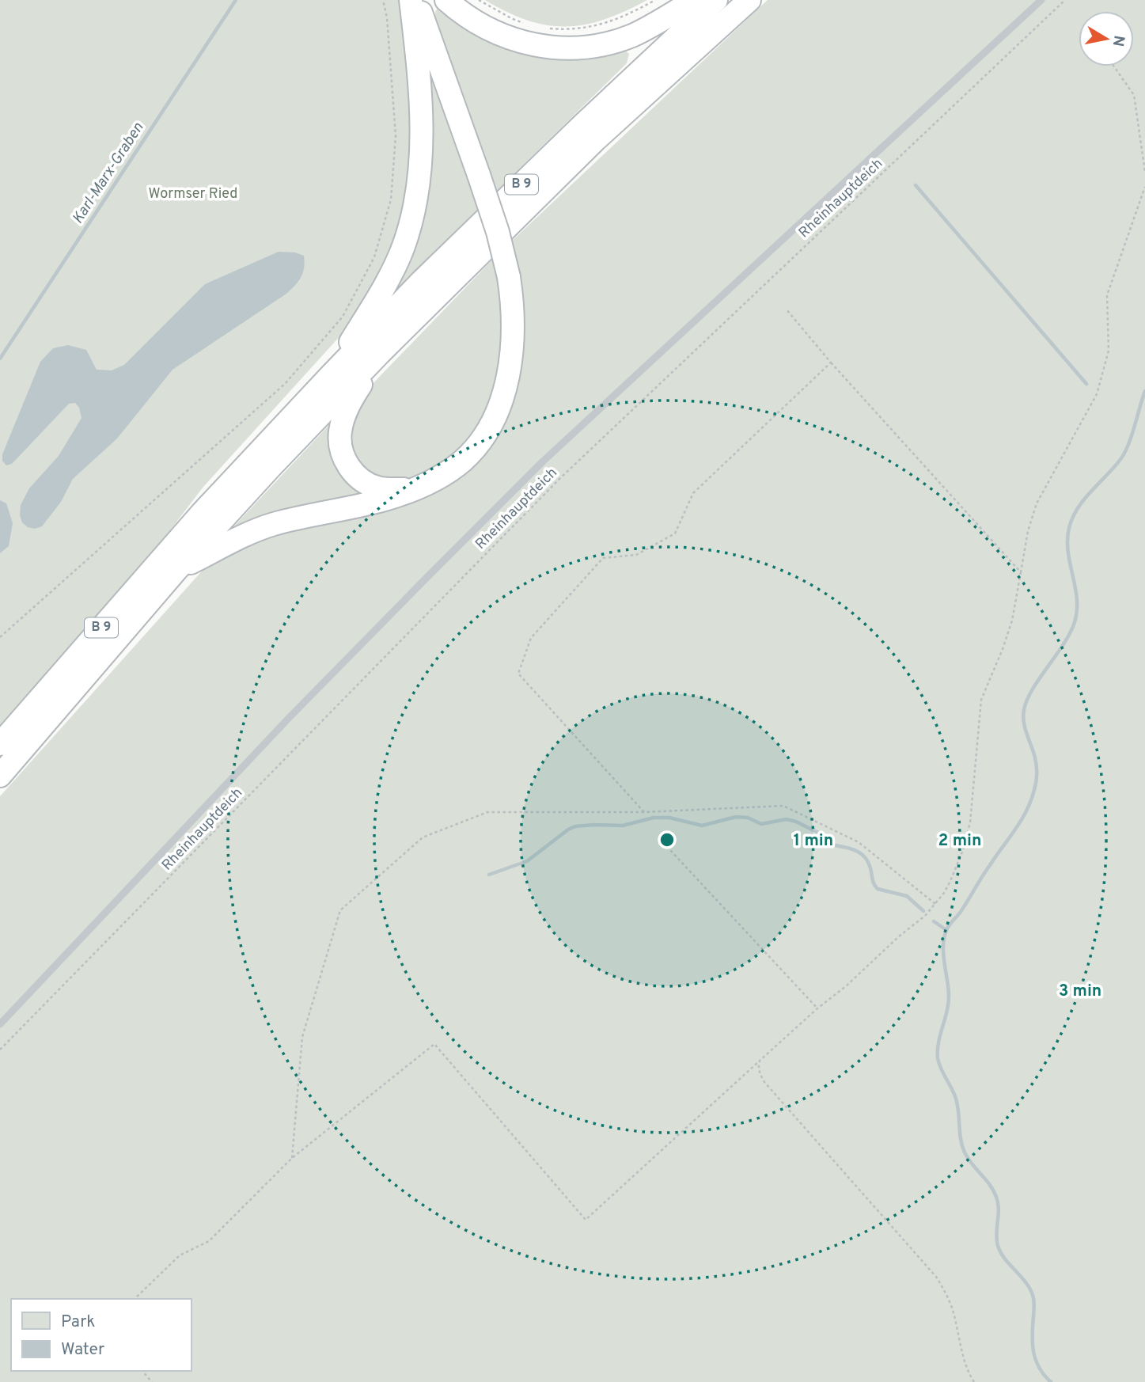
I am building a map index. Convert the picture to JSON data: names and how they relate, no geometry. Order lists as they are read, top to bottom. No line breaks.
{"streets":{"highway":["B 9"],"path":["Rheinhauptdeich"]},"water":["Karl-Marx-Graben"],"parks":["Wormser Ried"],"legend":["Park","Water"],"north":"right","rings":["1 min","2 min","3 min"]}
